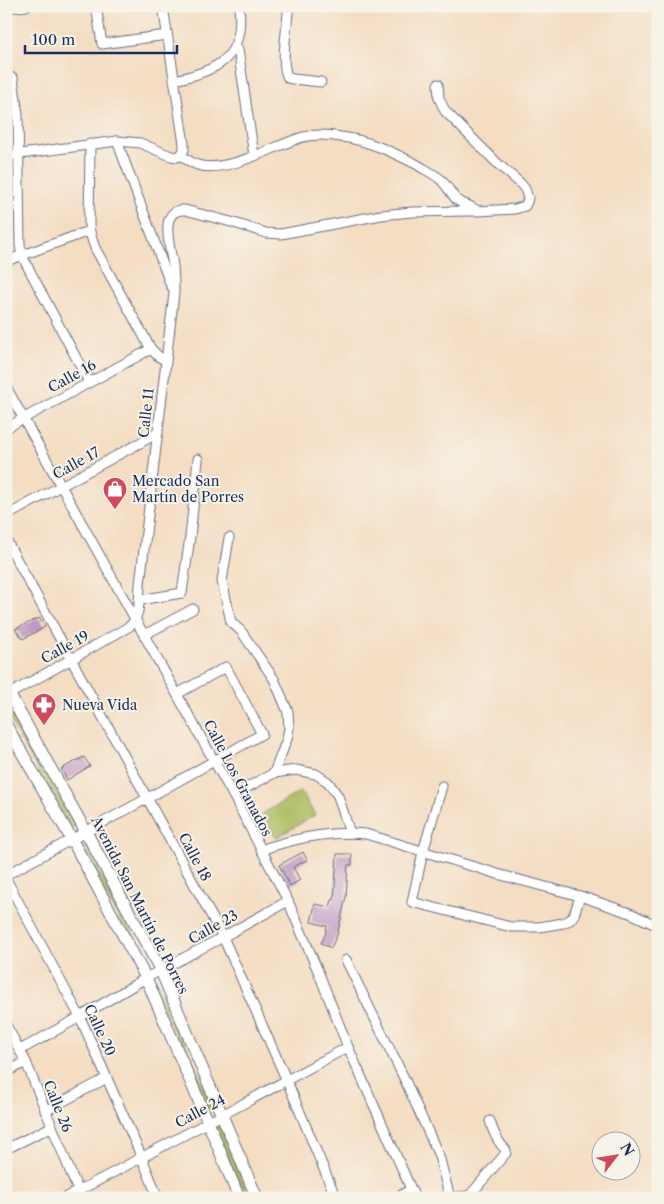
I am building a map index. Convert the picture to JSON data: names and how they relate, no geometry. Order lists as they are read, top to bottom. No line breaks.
{"streets":{"main road":["Avenida San Martín de Porres"],"street":["Calle 16","Calle 11","Calle 17","Calle 19","Calle Los Granados","Calle 18","Calle 23","Calle 20","Calle 26","Calle 24"]},"crossings":[["Calle 16","Calle Los Granados"],["Calle 11","Calle 17"],["Calle 11","Calle 19"],["Calle 11","Calle Los Granados"],["Calle 17","Calle Los Granados"],["Calle 19","Calle Los Granados"],["Calle 19","Calle 18"],["Calle 19","Avenida San Martín de Porres"],["Calle Los Granados","Calle 23"],["Calle Los Granados","Calle 24"],["Calle 18","Calle 23"],["Calle 18","Calle 24"],["Avenida San Martín de Porres","Calle 23"],["Avenida San Martín de Porres","Calle 24"],["Calle 23","Calle 20"],["Calle 23","Calle 26"],["Calle 20","Calle 24"],["Calle 26","Calle 24"]],"places":{"shop":["Mercado San Martín de Porres"],"pharmacy":["Nueva Vida"]},"scale_bar":"100 m","north":"top right"}
